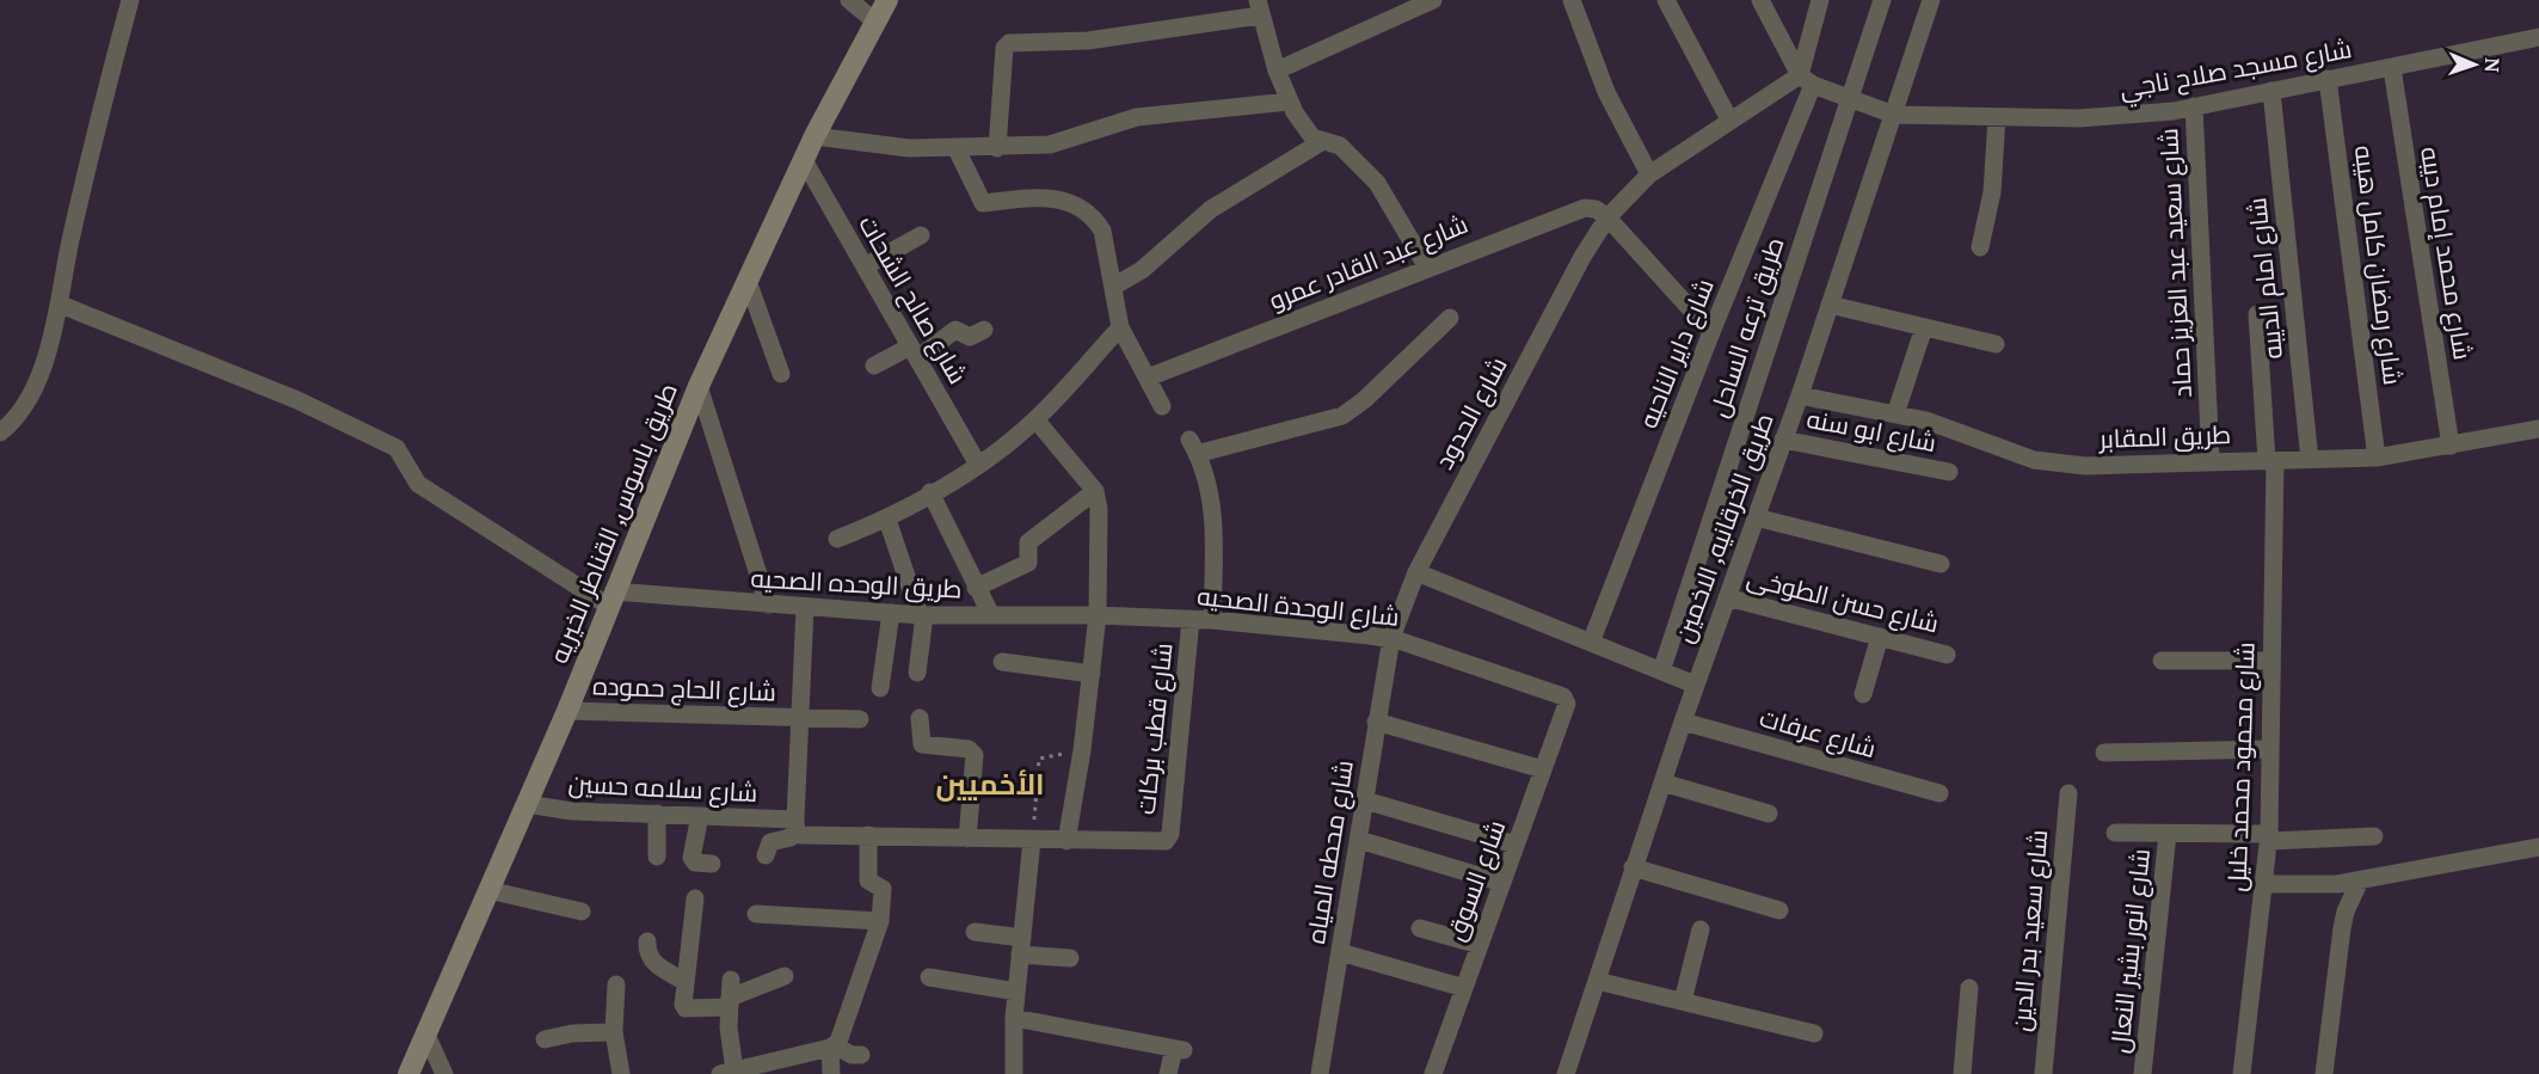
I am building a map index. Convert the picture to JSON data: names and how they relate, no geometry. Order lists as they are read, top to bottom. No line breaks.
{"streets":{"street":["شارع مسجد صلاح ناجي","شارع محمد إمام ديبه","شارع عبد القادر عمرو","شارع سعيد عبد العزيز حماد","شارع رمضان كامل هيبه","شارع امام الديبه","شارع صالح الشحات","طريق ترعه الساحل","شارع داير الناحيه","شارع الحدود","شارع ابو سنه","طريق المقابر","طريق باسوس, القناطر الخيريه","طريق الخرقانيه, الاخمين","طريق الوحده الصحيه","شارع حسن الطوخى","شارع الوحدة الصحيه","شارع الحاج حموده","شارع قطب بركات","شارع عرفات","شارع محمود محمد خليل","شارع سلامه حسين","شارع محطه المياه","شارع السوق","شارع سعيد بدر الدين","شارع انور بشير النعال"]},"crossings":[["شارع مسجد صلاح ناجي","شارع محمد إمام ديبه"],["شارع مسجد صلاح ناجي","شارع سعيد عبد العزيز حماد"],["شارع مسجد صلاح ناجي","شارع رمضان كامل هيبه"],["شارع مسجد صلاح ناجي","شارع امام الديبه"],["شارع مسجد صلاح ناجي","طريق ترعه الساحل"],["شارع مسجد صلاح ناجي","شارع داير الناحيه"],["شارع مسجد صلاح ناجي","شارع الحدود"],["شارع مسجد صلاح ناجي","طريق الخرقانيه, الاخمين"],["شارع محمد إمام ديبه","طريق المقابر"],["شارع عبد القادر عمرو","شارع الحدود"],["شارع سعيد عبد العزيز حماد","طريق المقابر"],["شارع رمضان كامل هيبه","طريق المقابر"],["شارع امام الديبه","طريق المقابر"],["شارع صالح الشحات","طريق باسوس, القناطر الخيريه"],["شارع داير الناحيه","شارع الحدود"],["شارع الحدود","شارع الوحدة الصحيه"],["شارع الحدود","شارع محطه المياه"],["شارع ابو سنه","طريق الخرقانيه, الاخمين"],["طريق المقابر","طريق الخرقانيه, الاخمين"],["طريق المقابر","شارع محمود محمد خليل"],["طريق باسوس, القناطر الخيريه","طريق الوحده الصحيه"],["طريق باسوس, القناطر الخيريه","شارع الحاج حموده"],["طريق باسوس, القناطر الخيريه","شارع سلامه حسين"],["طريق الخرقانيه, الاخمين","شارع حسن الطوخى"],["طريق الخرقانيه, الاخمين","شارع عرفات"],["طريق الوحده الصحيه","شارع الوحدة الصحيه"],["شارع الوحدة الصحيه","شارع قطب بركات"],["شارع الوحدة الصحيه","شارع محطه المياه"],["شارع الوحدة الصحيه","شارع السوق"],["شارع قطب بركات","شارع سلامه حسين"]],"districts":["الأخميين"],"north":"right"}
